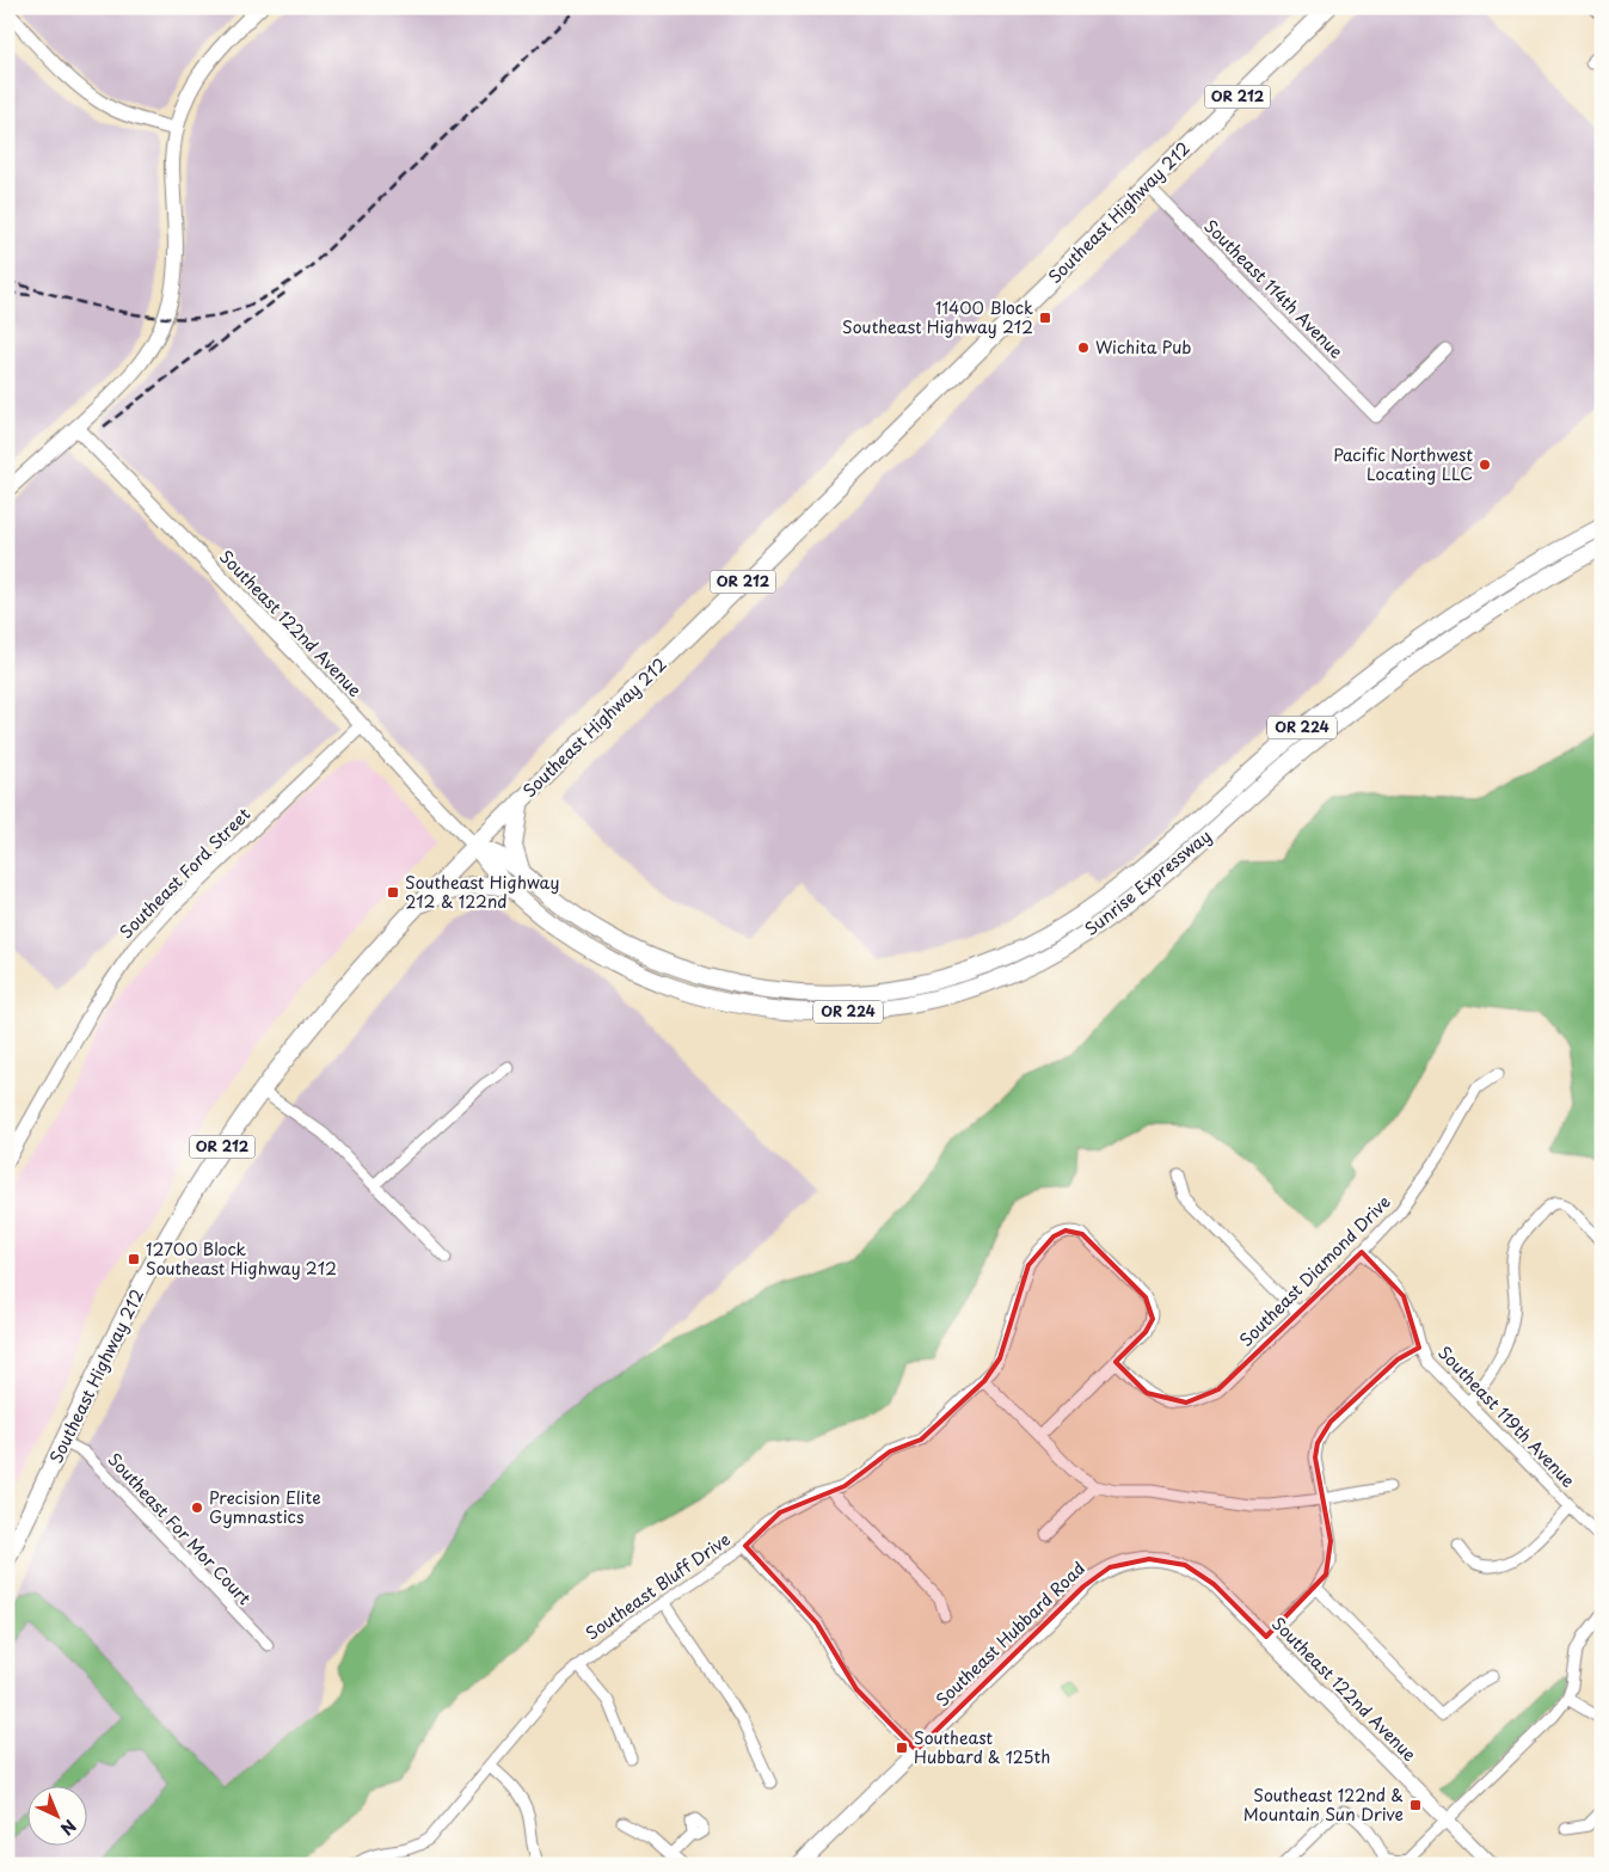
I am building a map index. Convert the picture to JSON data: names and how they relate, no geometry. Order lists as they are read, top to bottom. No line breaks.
{"streets":{"main road":["OR 212","Southeast Highway 212","Southeast 122nd Avenue","OR 224","Sunrise Expressway","Southeast Hubbard Road"],"street":["Southeast 114th Avenue","Southeast Ford Street","Southeast Diamond Drive","Southeast 119th Avenue","Southeast For Mor Court","Southeast Bluff Drive"]},"crossings":[["Southeast Highway 212","Southeast 114th Avenue"],["Southeast Highway 212","Southeast 122nd Avenue"],["Southeast Highway 212","OR 224"],["Southeast Highway 212","Sunrise Expressway"],["Southeast Highway 212","Southeast For Mor Court"],["Southeast 122nd Avenue","Southeast Ford Street"],["Southeast 122nd Avenue","Sunrise Expressway"],["Southeast 122nd Avenue","Southeast Hubbard Road"],["OR 224","Sunrise Expressway"],["Southeast Diamond Drive","Southeast 119th Avenue"],["Southeast Diamond Drive","Southeast Bluff Drive"]],"places":{"transit":["11400 Block Southeast Highway 212","Southeast Highway 212 & 122nd","12700 Block Southeast Highway 212","Southeast Hubbard & 125th","Southeast 122nd & Mountain Sun Drive"],"other":["Wichita Pub","Pacific Northwest Locating LLC","Precision Elite Gymnastics"]},"north":"bottom right"}
